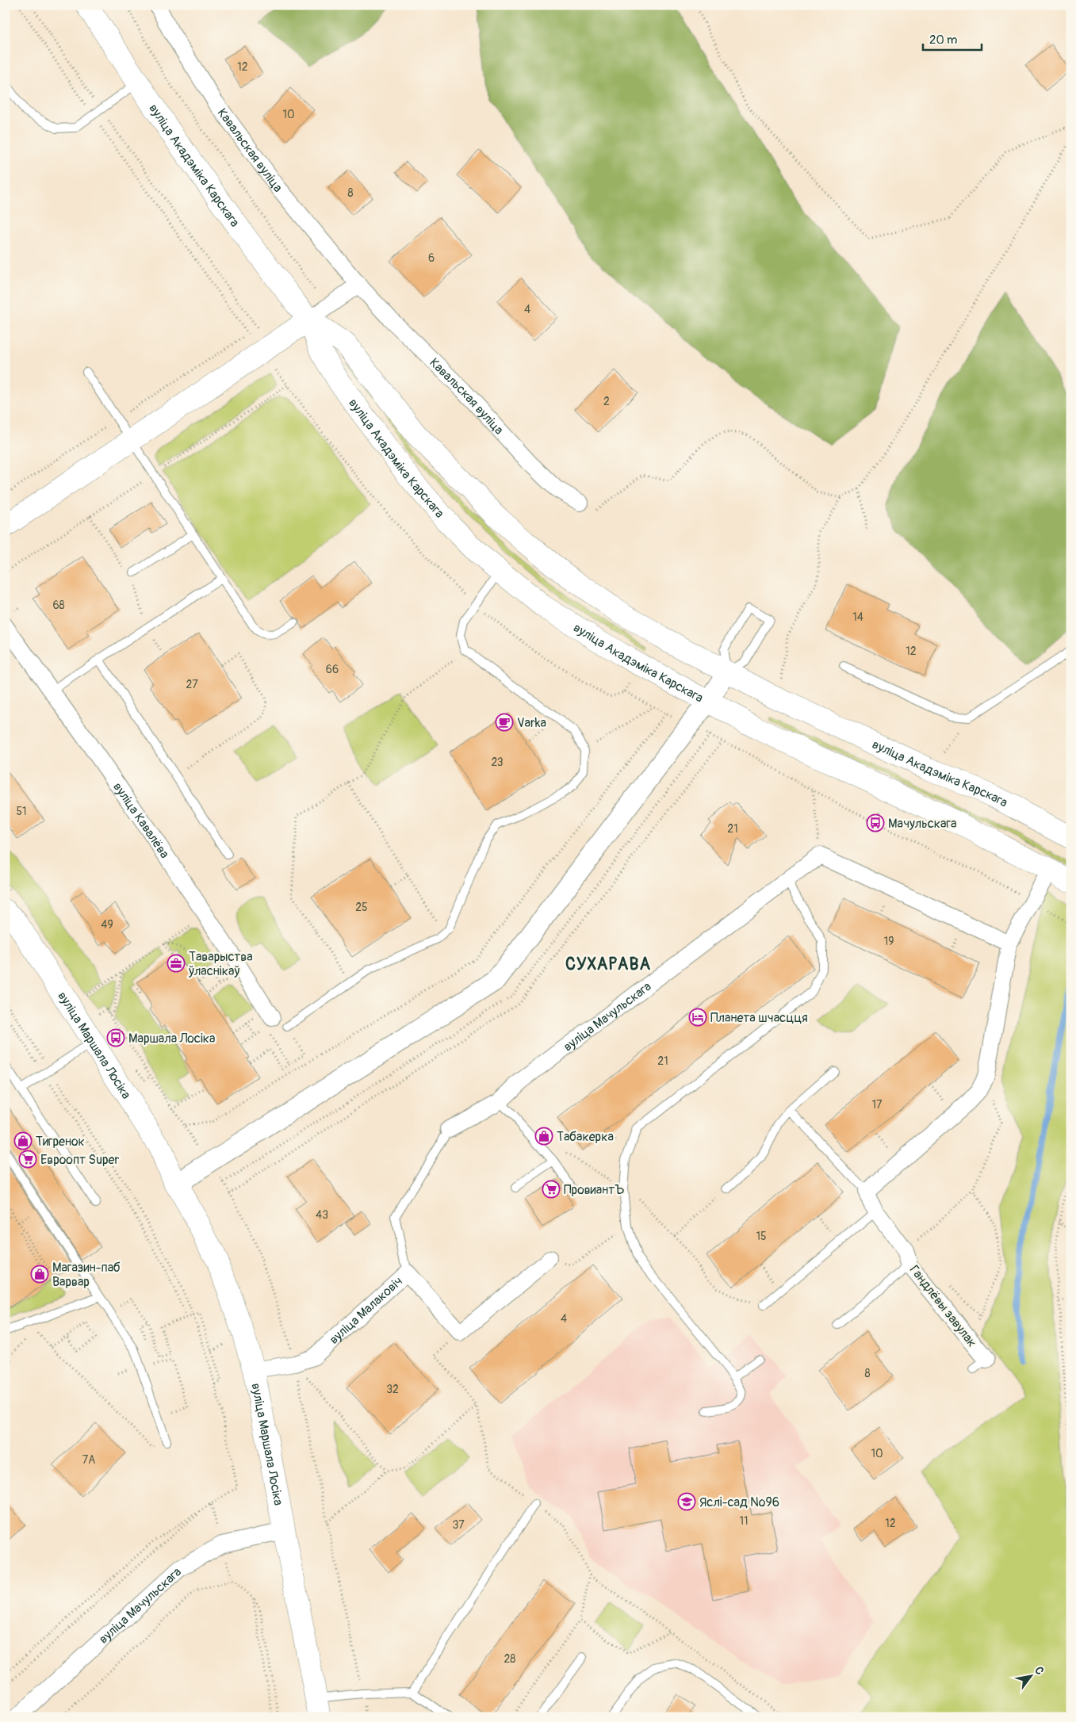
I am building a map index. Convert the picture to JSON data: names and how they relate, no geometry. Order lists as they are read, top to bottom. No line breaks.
{"streets":{"main road":["вуліца Акадэміка Карскага","вуліца Маршала Лосіка"],"street":["Кавальская вуліца","вуліца Кавалёва","вуліца Мачульскага","Гандлёвы завулак","вуліца Малаковіч"]},"crossings":[["вуліца Мачульскага","вуліца Маршала Лосіка"],["вуліца Маршала Лосіка","вуліца Малаковіч"]],"districts":["СУХАРАВА"],"places":{"cafe":["Varka"],"bus stop":["Мачульскага","Маршала Лосіка"],"office":["Таварыства ўласнікаў"],"hotel":["Планета шчасцця"],"shop":["Табакерка","Тигренок","Магазин-паб Варвар"],"supermarket":["Евроопт Super","ПровиантЪ"],"school or university":["Яслі-сад №96"]},"house_numbers":["12","10","8","6","4","2","68","14","12","66","27","23","51","21","25","49","19","21","17","43","15","4","8","32","10","7А","11","12","37","28"],"scale_bar":"20 m","north":"top right"}
